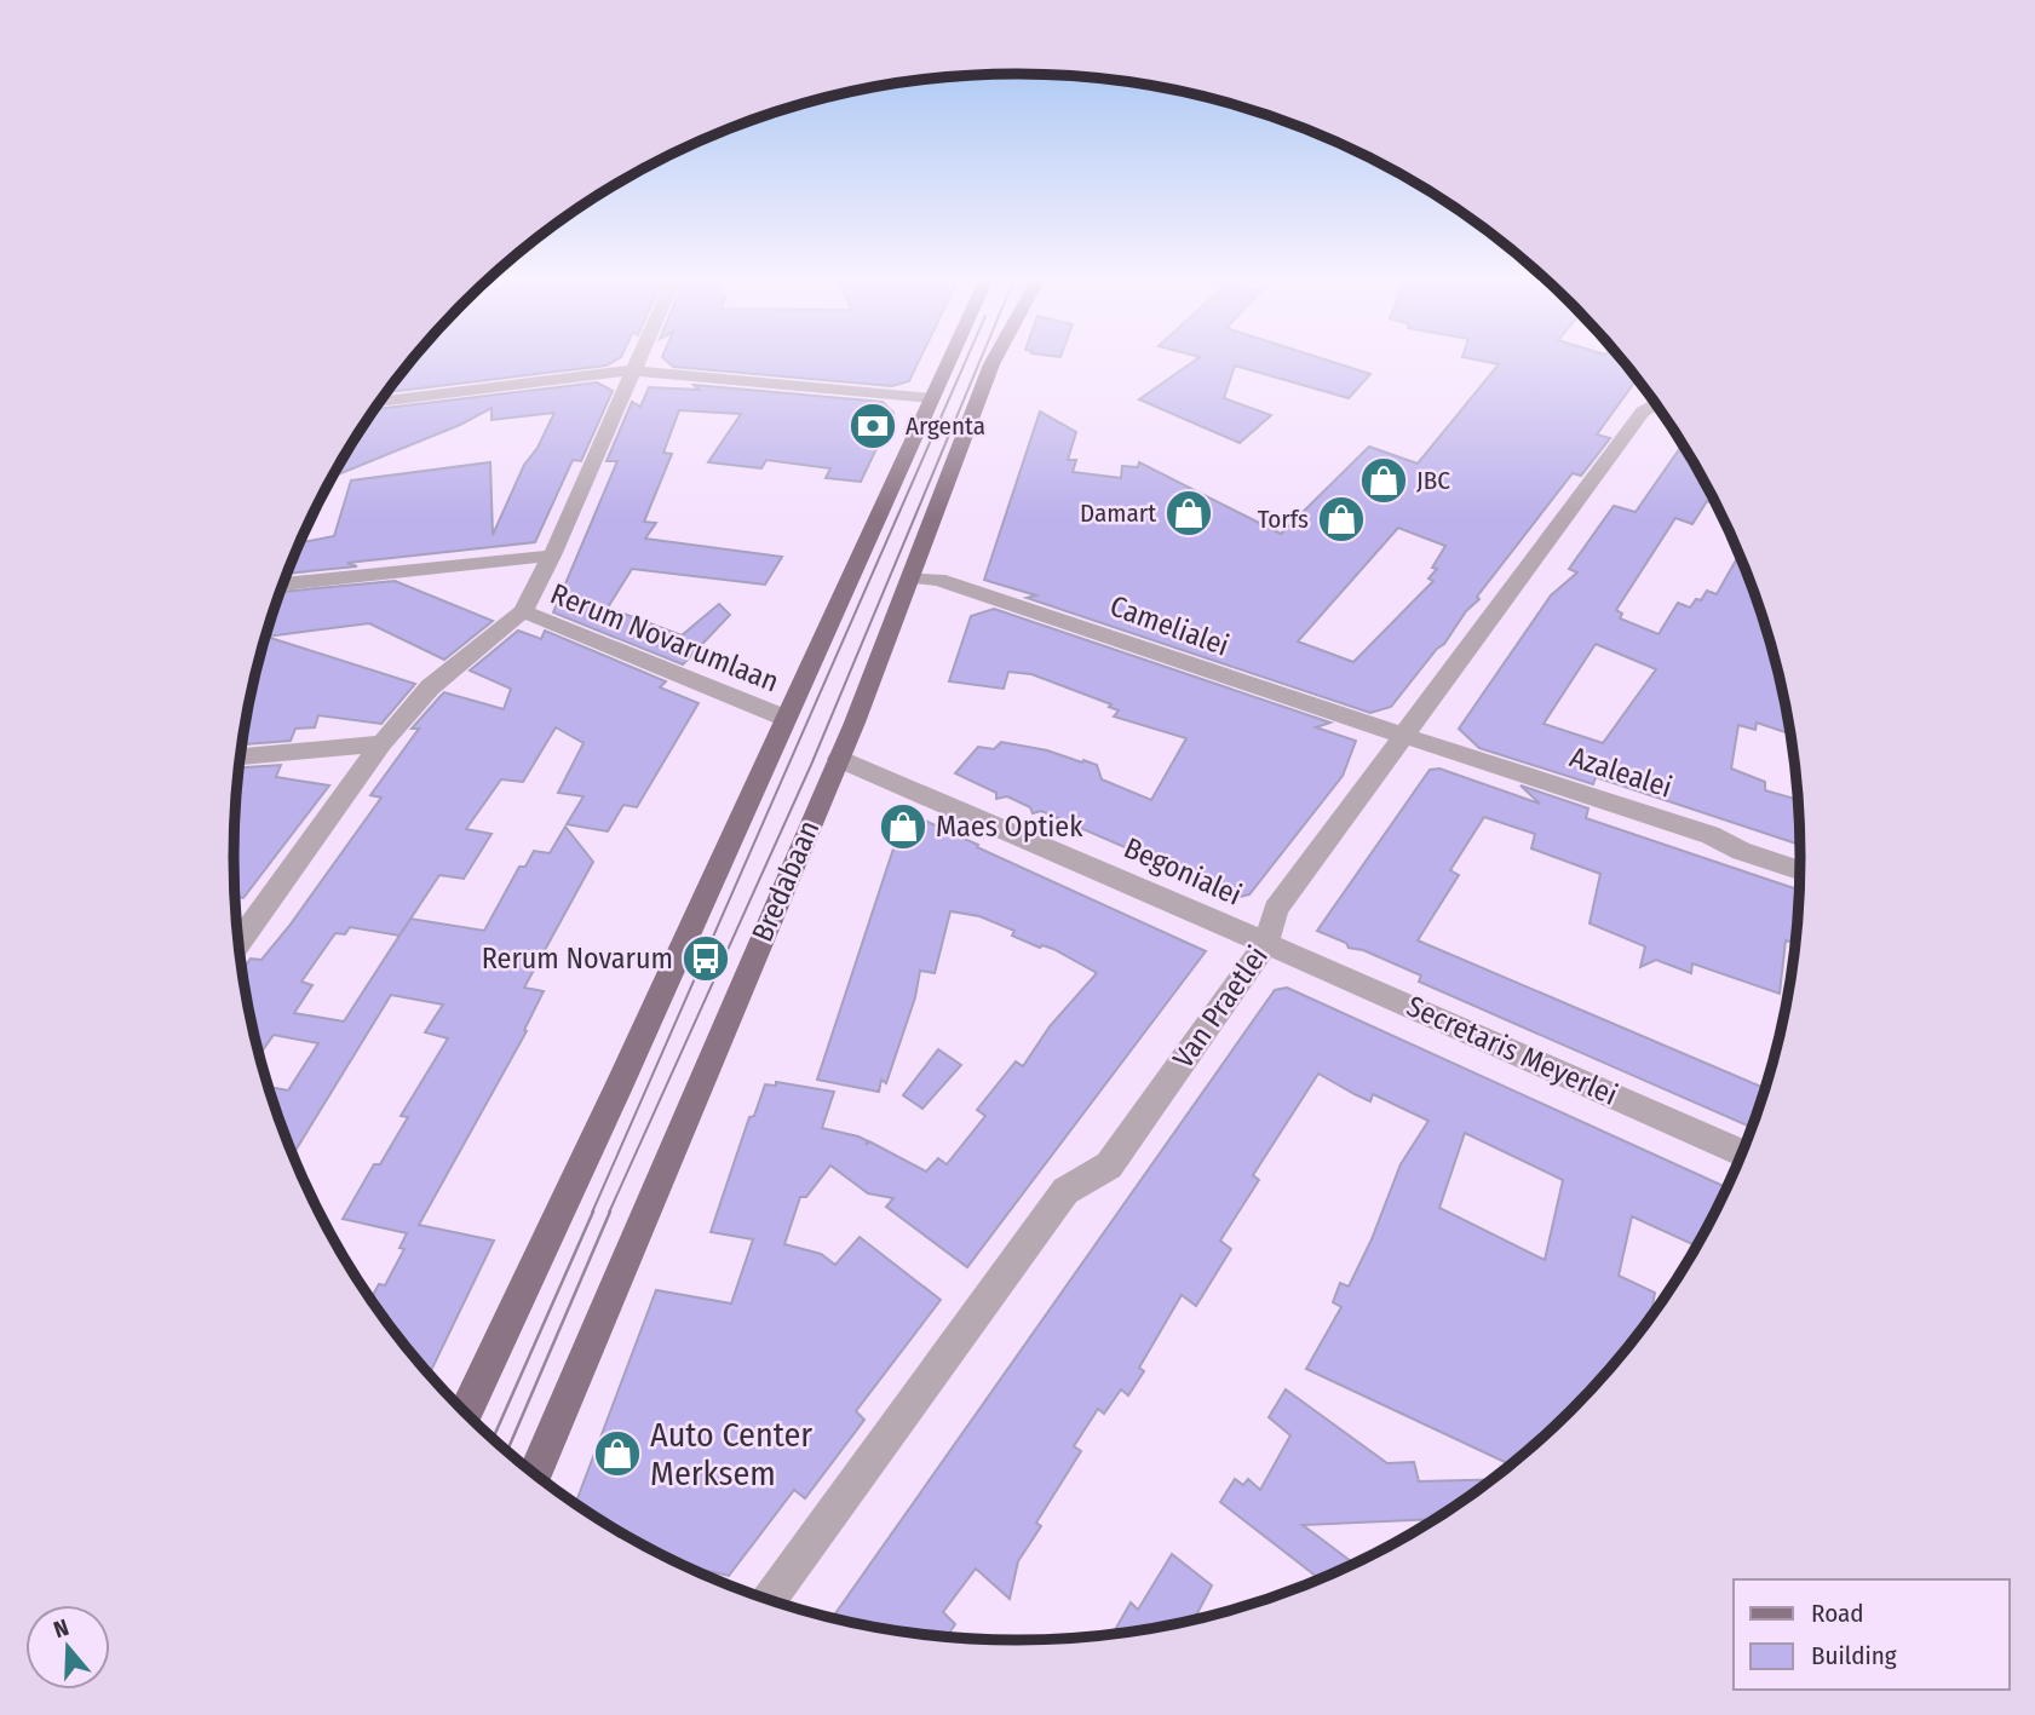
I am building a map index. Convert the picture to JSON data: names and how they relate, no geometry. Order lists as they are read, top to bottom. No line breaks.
{"streets":{"main road":["Bredabaan"],"street":["Camelialei","Rerum Novarumlaan","Azalealei","Begonialei","Van Praetlei","Secretaris Meyerlei"]},"crossings":[["Camelialei","Azalealei"],["Camelialei","Bredabaan"],["Camelialei","Van Praetlei"],["Azalealei","Van Praetlei"],["Begonialei","Bredabaan"],["Begonialei","Van Praetlei"],["Begonialei","Secretaris Meyerlei"],["Van Praetlei","Secretaris Meyerlei"]],"places":{"bank":["Argenta"],"shop":["JBC","Damart","Torfs","Maes Optiek","Auto Center Merksem"],"bus stop":["Rerum Novarum"]},"legend":["Road","Building"],"north":"top"}
